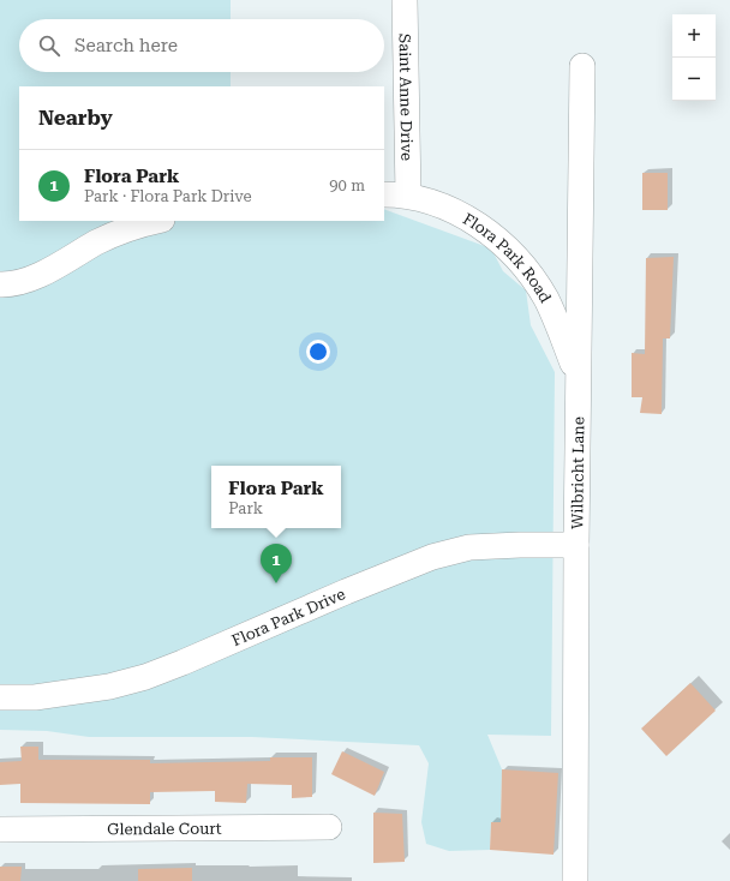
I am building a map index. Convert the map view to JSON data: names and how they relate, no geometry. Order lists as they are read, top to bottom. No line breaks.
{"streets":{"street":["Saint Anne Drive","Flora Park Road","Wilbricht Lane","Flora Park Drive","Glendale Court"]},"crossings":[["Saint Anne Drive","Flora Park Road"],["Flora Park Road","Wilbricht Lane"],["Wilbricht Lane","Flora Park Drive"]],"page":{"map_buttons":["+","−"],"search":"Search here","heading":"Nearby","list":[{"mark":"1","name":"Flora Park","note":"Park · Flora Park Drive","value":"90 m"}],"popup":["Flora Park","Park"],"pins":"1"}}
